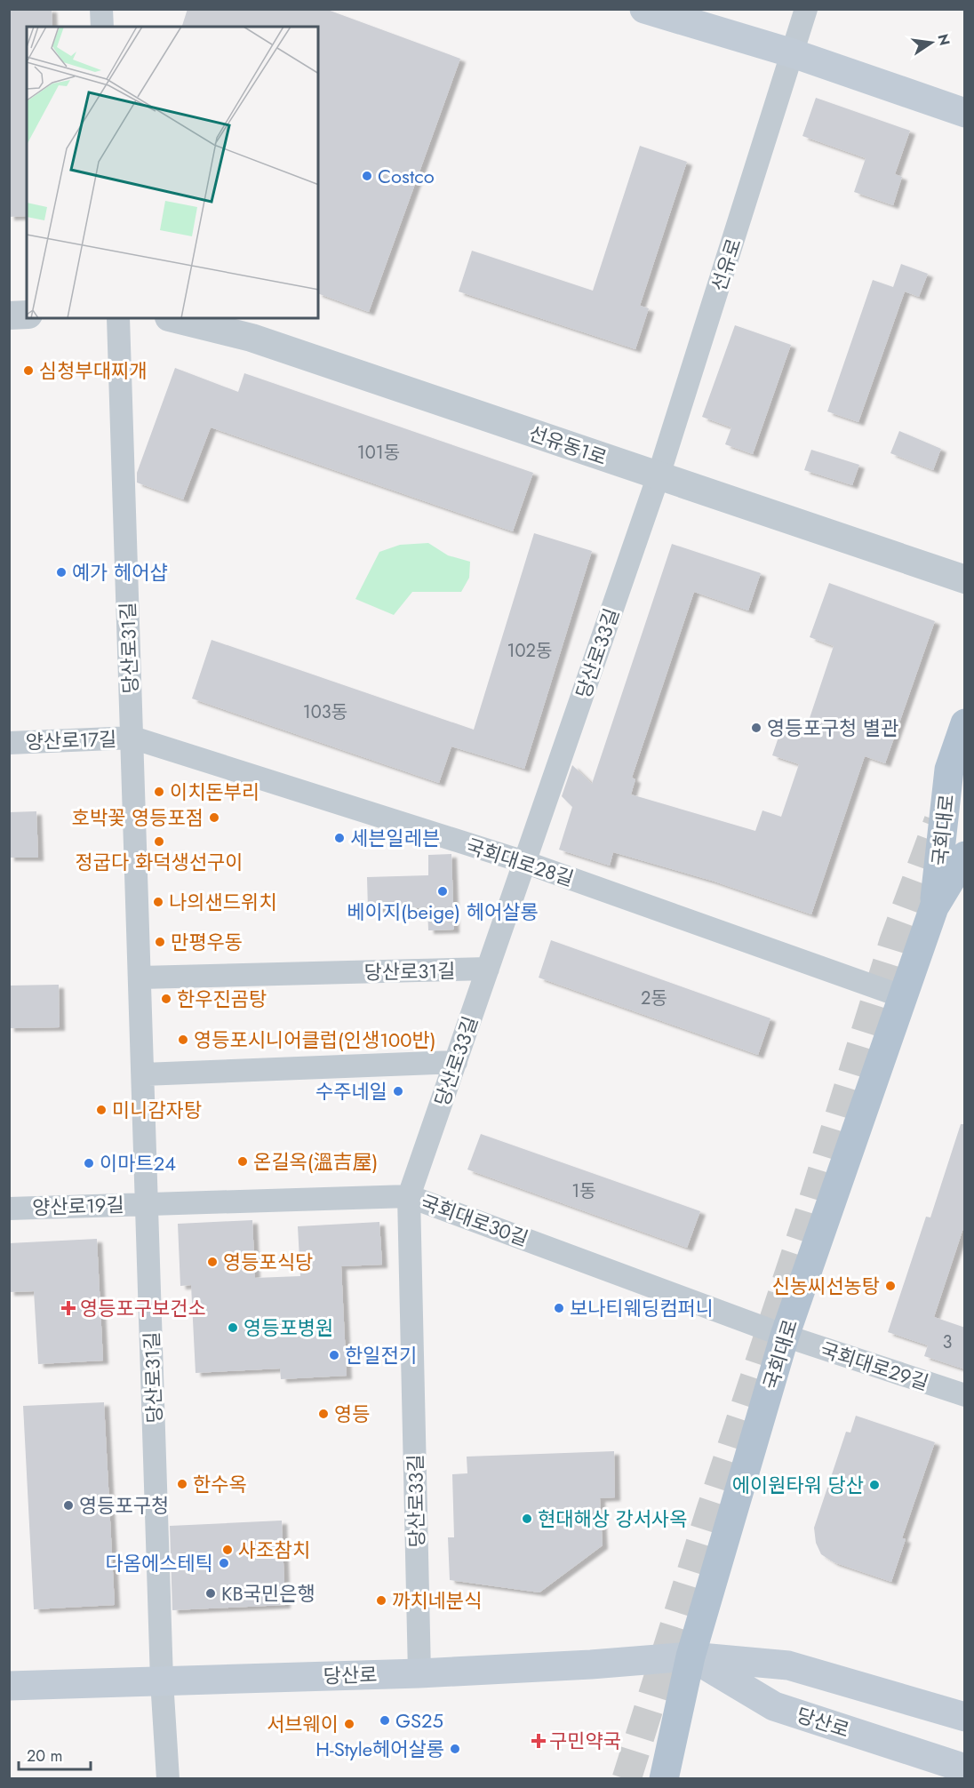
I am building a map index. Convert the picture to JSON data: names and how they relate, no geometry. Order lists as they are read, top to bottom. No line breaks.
{"streets":{"main road":["국회대로","당산로"],"street":["선유로","선유동1로","당산로31길","당산로33길","양산로17길","국회대로28길","양산로19길","국회대로30길","국회대로29길"]},"crossings":[["선유로","선유동1로"],["선유로","당산로33길"],["선유동1로","당산로33길"],["당산로31길","당산로33길"],["당산로31길","양산로17길"],["당산로31길","국회대로28길"],["당산로31길","양산로19길"],["당산로31길","국회대로30길"],["당산로31길","당산로"],["당산로33길","국회대로28길"],["당산로33길","국회대로30길"],["당산로33길","당산로"],["양산로17길","국회대로28길"],["국회대로","국회대로28길"],["국회대로","국회대로30길"],["국회대로","국회대로29길"],["국회대로","당산로"],["양산로19길","국회대로30길"],["국회대로30길","국회대로29길"]],"places":{"other":["Costco","심청부대찌개","예가 헤어샵","영등포구청 별관","이치돈부리","호박꽃 영등포점","세븐일레븐","정굽다 화덕생선구이","베이지(beige) 헤어살롱","나의샌드위치","만평우동","한우진곰탕","영등포시니어클럽(인생100반)","수주네일","미니감자탕","온길옥(溫吉屋)","이마트24","영등포식당","신농씨선농탕","보나티웨딩컴퍼니","영등포병원","한일전기","영등","한수옥","에이원타워 당산","영등포구청","현대해상 강서사옥","사조참치","다옴에스테틱","KB국민은행","까치네분식","GS25","서브웨이","H-Style헤어살롱"],"health":["영등포구보건소","구민약국"]},"house_numbers":["101동","102동","103동","2동","1동","3"],"scale_bar":"20 m","north":"right"}
